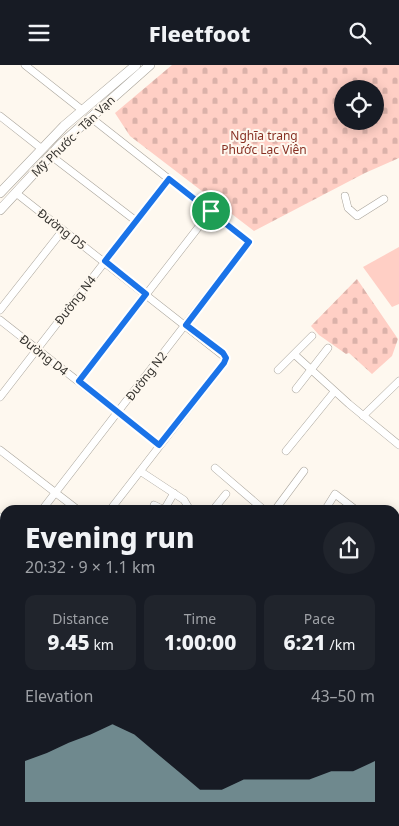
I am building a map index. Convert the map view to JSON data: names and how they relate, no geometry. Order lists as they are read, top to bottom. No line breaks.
{"streets":{"main road":["Mỹ Phước - Tân Vạn"],"street":["Đường D5","Đường N4","Đường D4","Đường N2"]},"crossings":[["Mỹ Phước - Tân Vạn","Đường D5"],["Đường D5","Đường N4"],["Đường D5","Đường D4"],["Đường D5","Đường N2"],["Đường N4","Đường D4"],["Đường D4","Đường N2"]],"parks":["Nghĩa trang Phước Lạc Viên"],"page":{"header":"Fleetfoot","heading":["Evening run","20:32 · 9 × 1.1 km"],"stats":[["Distance","9.45 km"],["Time","1:00:00"],["Pace","6:21 /km"]],"chart":["Elevation","43–50 m"]}}
